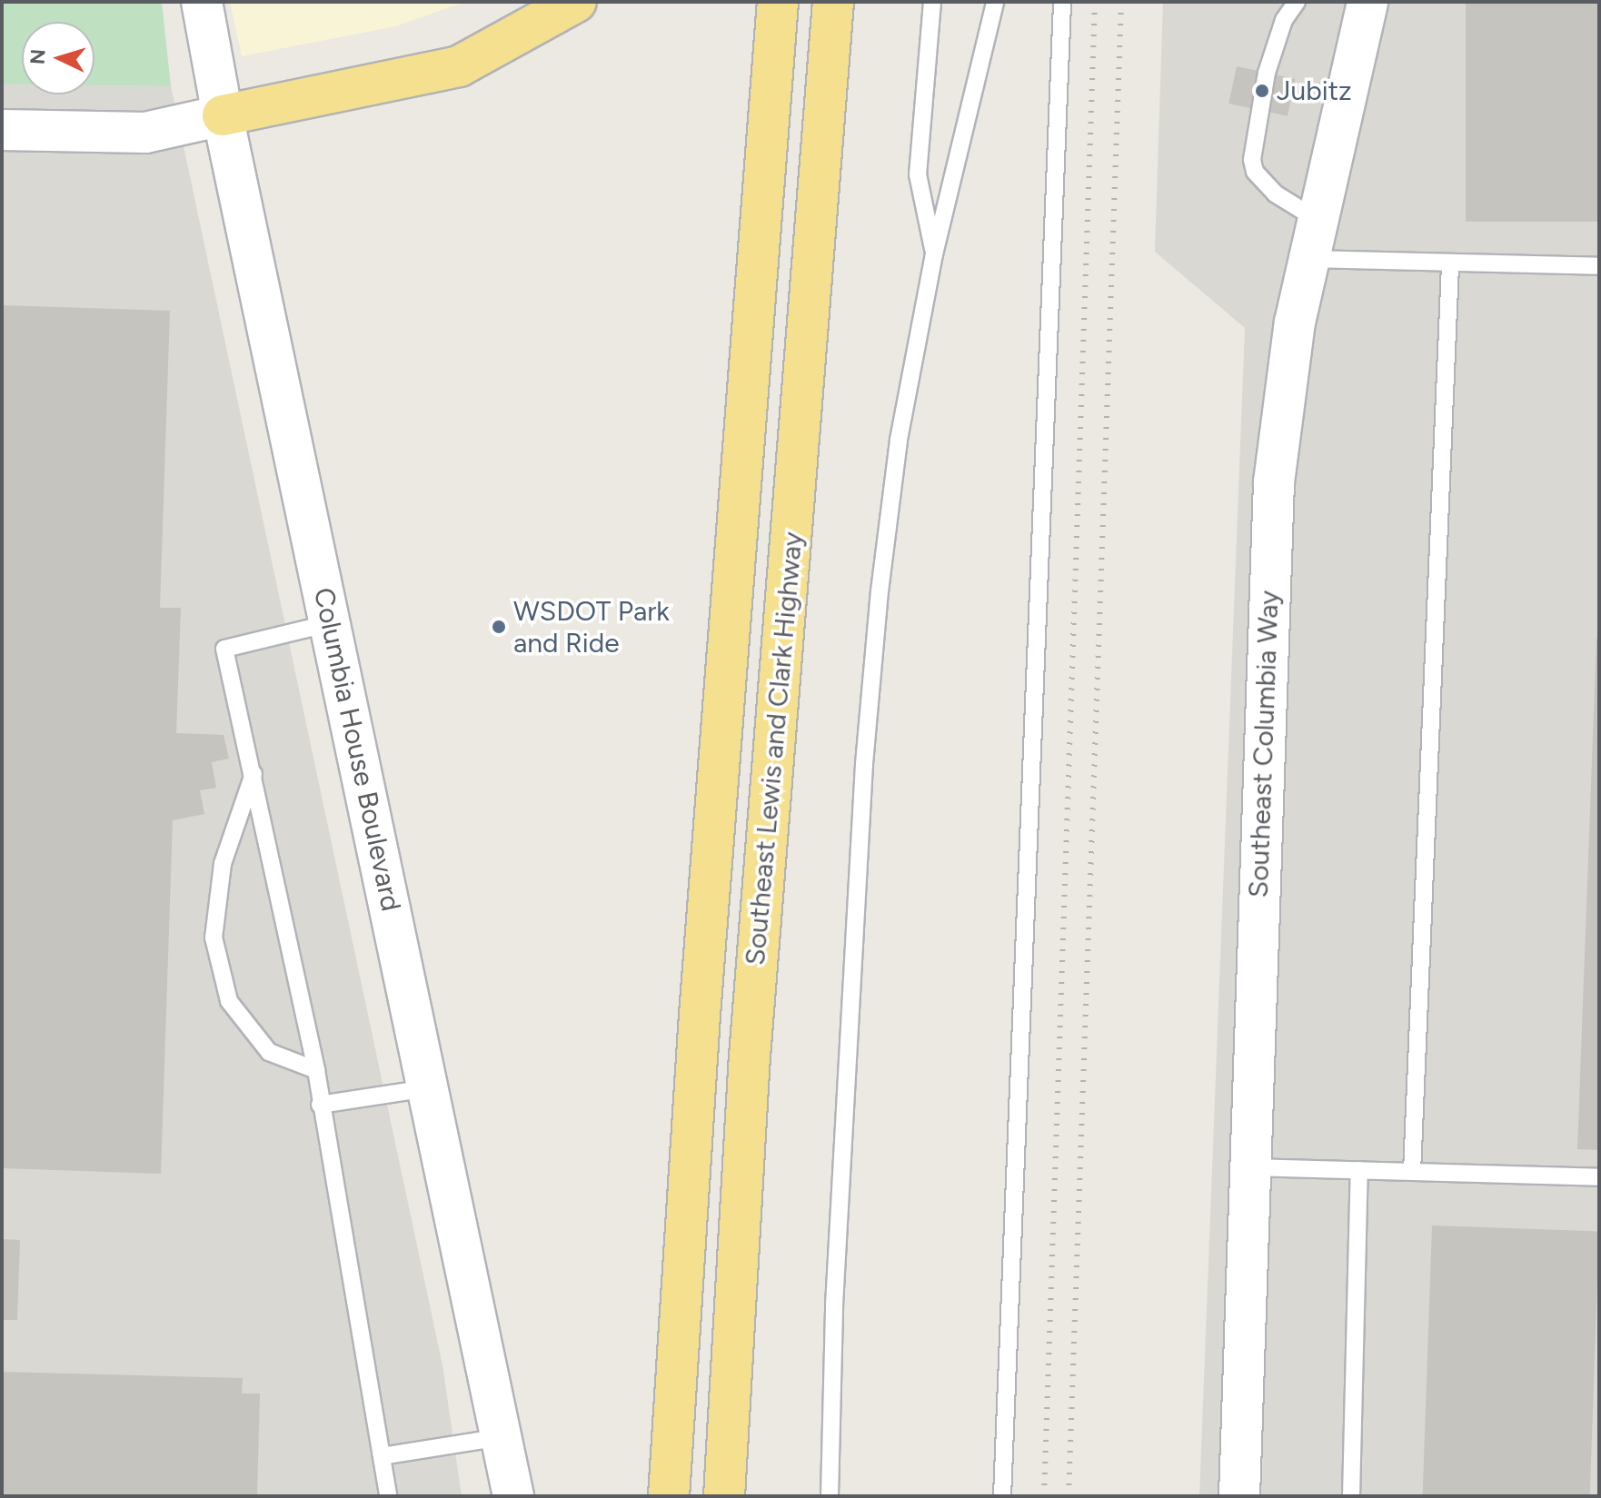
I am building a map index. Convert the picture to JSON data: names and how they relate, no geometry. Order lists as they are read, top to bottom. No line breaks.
{"streets":{"highway":["Southeast Lewis and Clark Highway"],"street":["Southeast Columbia Way","Columbia House Boulevard"]},"places":["Jubitz","WSDOT Park and Ride"],"north":"left"}
